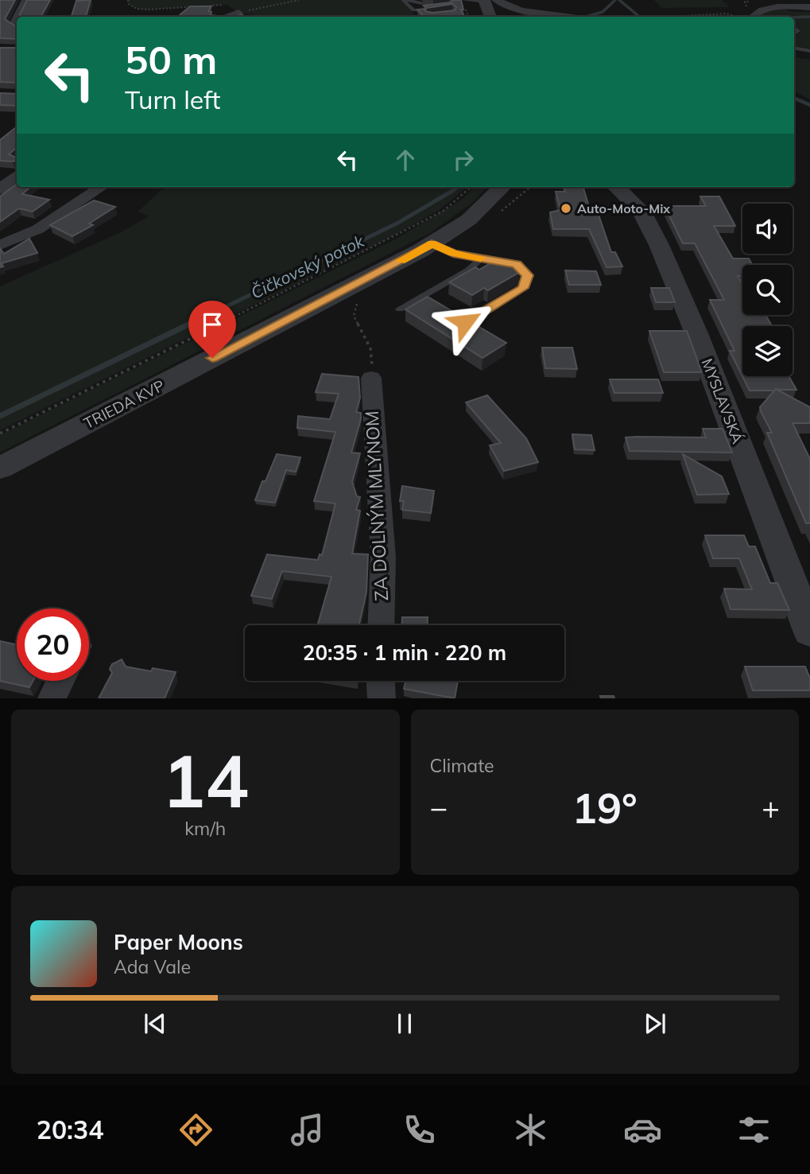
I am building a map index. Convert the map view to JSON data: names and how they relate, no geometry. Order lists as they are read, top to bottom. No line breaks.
{"streets":{"street":["MYSLAVSKÁ","TRIEDA KVP","ZA DOLNÝM MLYNOM"]},"water":["Čičkovský potok"],"places":["Auto-Moto-Mix"],"page":{"turn":["50 m","Turn left"],"limit":"20","trip":"20:35 · 1 min · 220 m","tile":[["14","km/h"],"Climate"],"heat":["−","19°","+"],"song":["Paper Moons","Ada Vale"],"tabs":"20:34"}}
